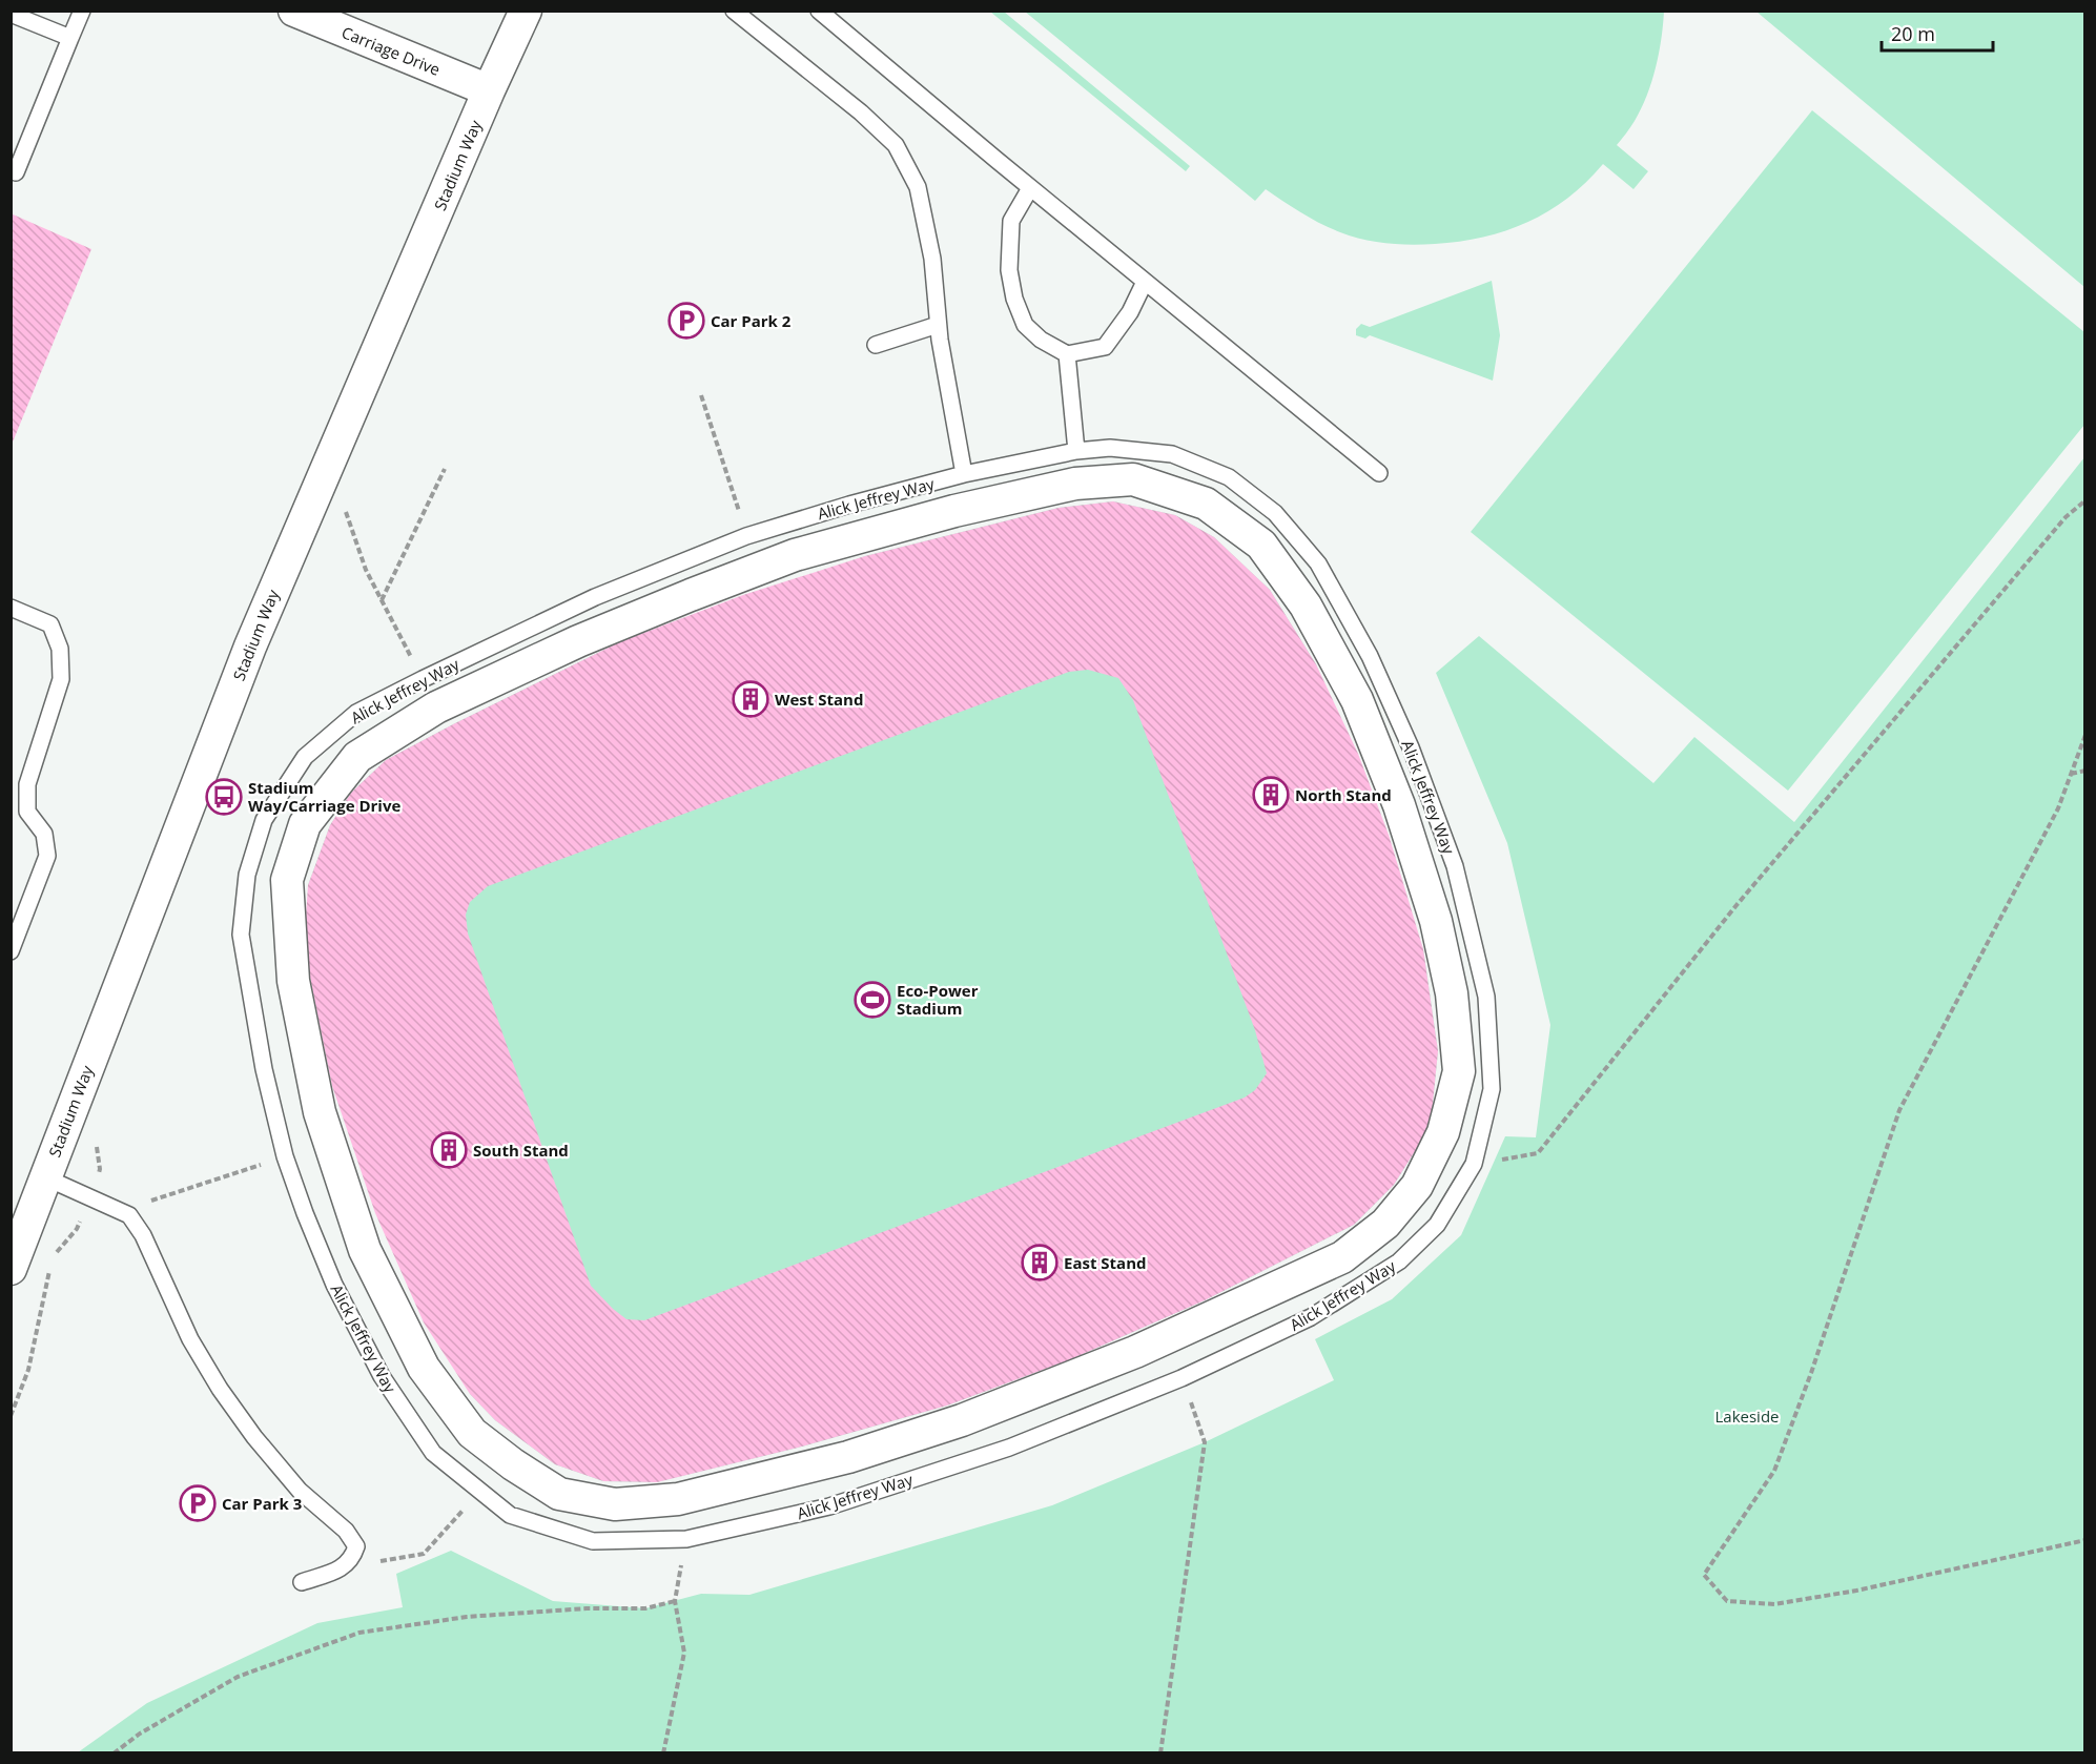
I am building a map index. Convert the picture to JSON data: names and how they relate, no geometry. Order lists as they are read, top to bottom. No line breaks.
{"streets":{"street":["Carriage Drive","Stadium Way"],"lane":["Alick Jeffrey Way"]},"crossings":[["Carriage Drive","Stadium Way"]],"parks":["Lakeside"],"places":{"parking":["Car Park 2","Car Park 3"],"building":["West Stand","North Stand","South Stand","East Stand"],"bus stop":["Stadium Way/Carriage Drive"],"sports":["Eco-Power Stadium"]},"scale_bar":"20 m"}
